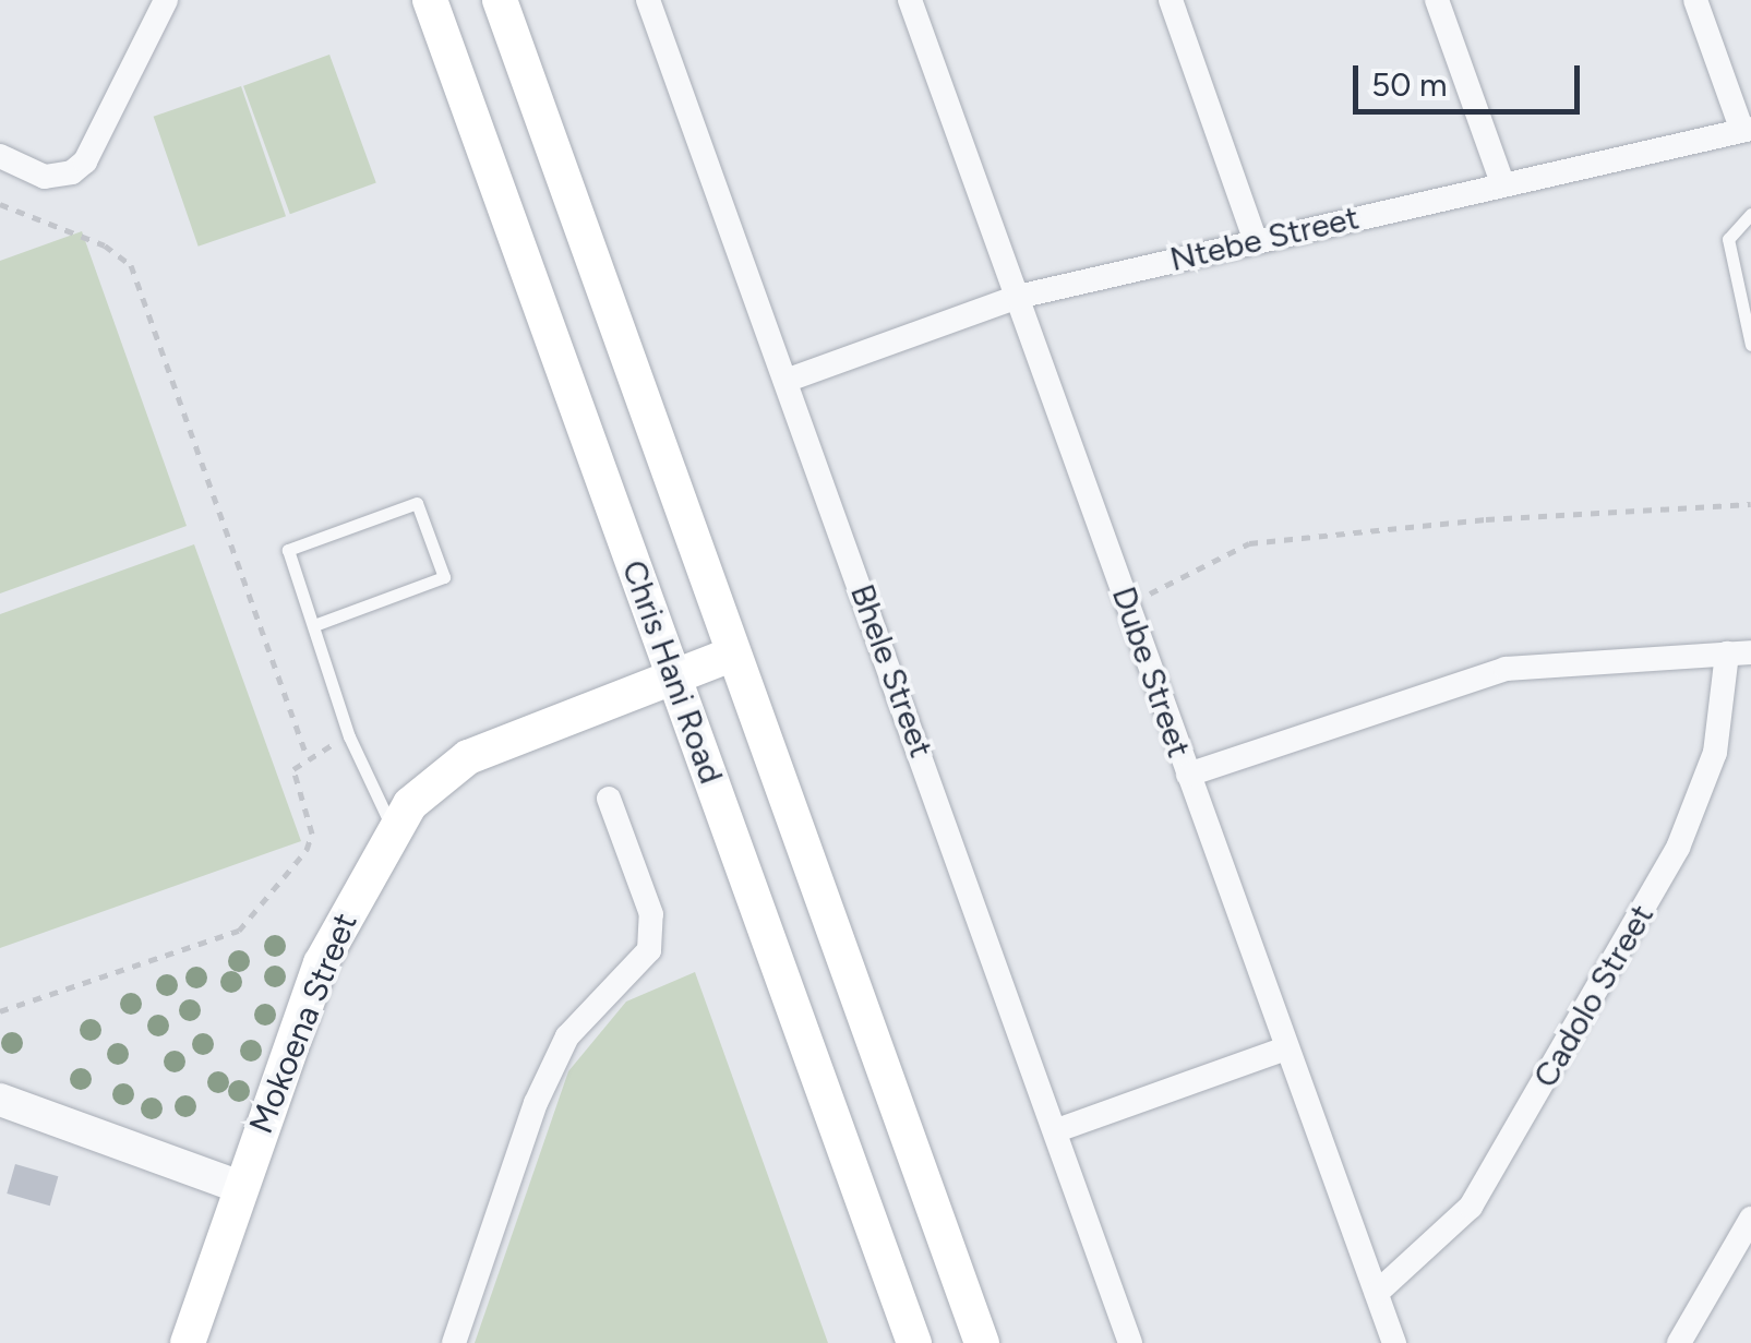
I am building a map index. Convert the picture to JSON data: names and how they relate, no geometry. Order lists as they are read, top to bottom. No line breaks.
{"streets":{"main road":["Chris Hani Road","Mokoena Street"],"street":["Ntebe Street","Bhele Street","Dube Street","Cadolo Street"]},"crossings":[["Ntebe Street","Bhele Street"],["Ntebe Street","Dube Street"],["Chris Hani Road","Mokoena Street"],["Dube Street","Cadolo Street"]],"scale_bar":"50 m"}
